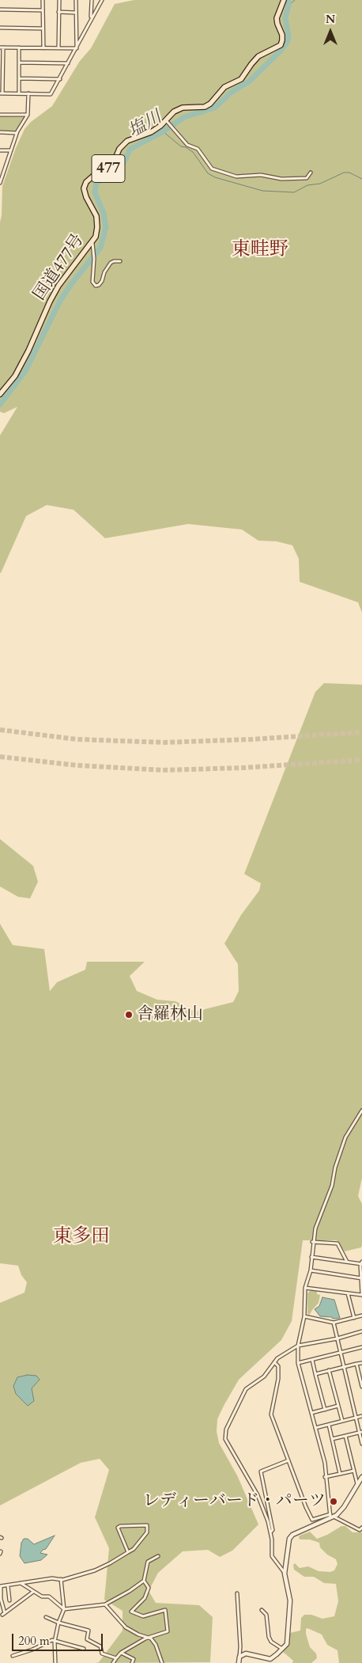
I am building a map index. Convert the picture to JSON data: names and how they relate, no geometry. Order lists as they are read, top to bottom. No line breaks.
{"streets":{"highway":["477","国道477号"]},"districts":["東畦野","東多田"],"water":["塩川"],"places":["舎羅林山","レディーバード・パーツ"],"scale_bar":"200 m","north":"top"}
